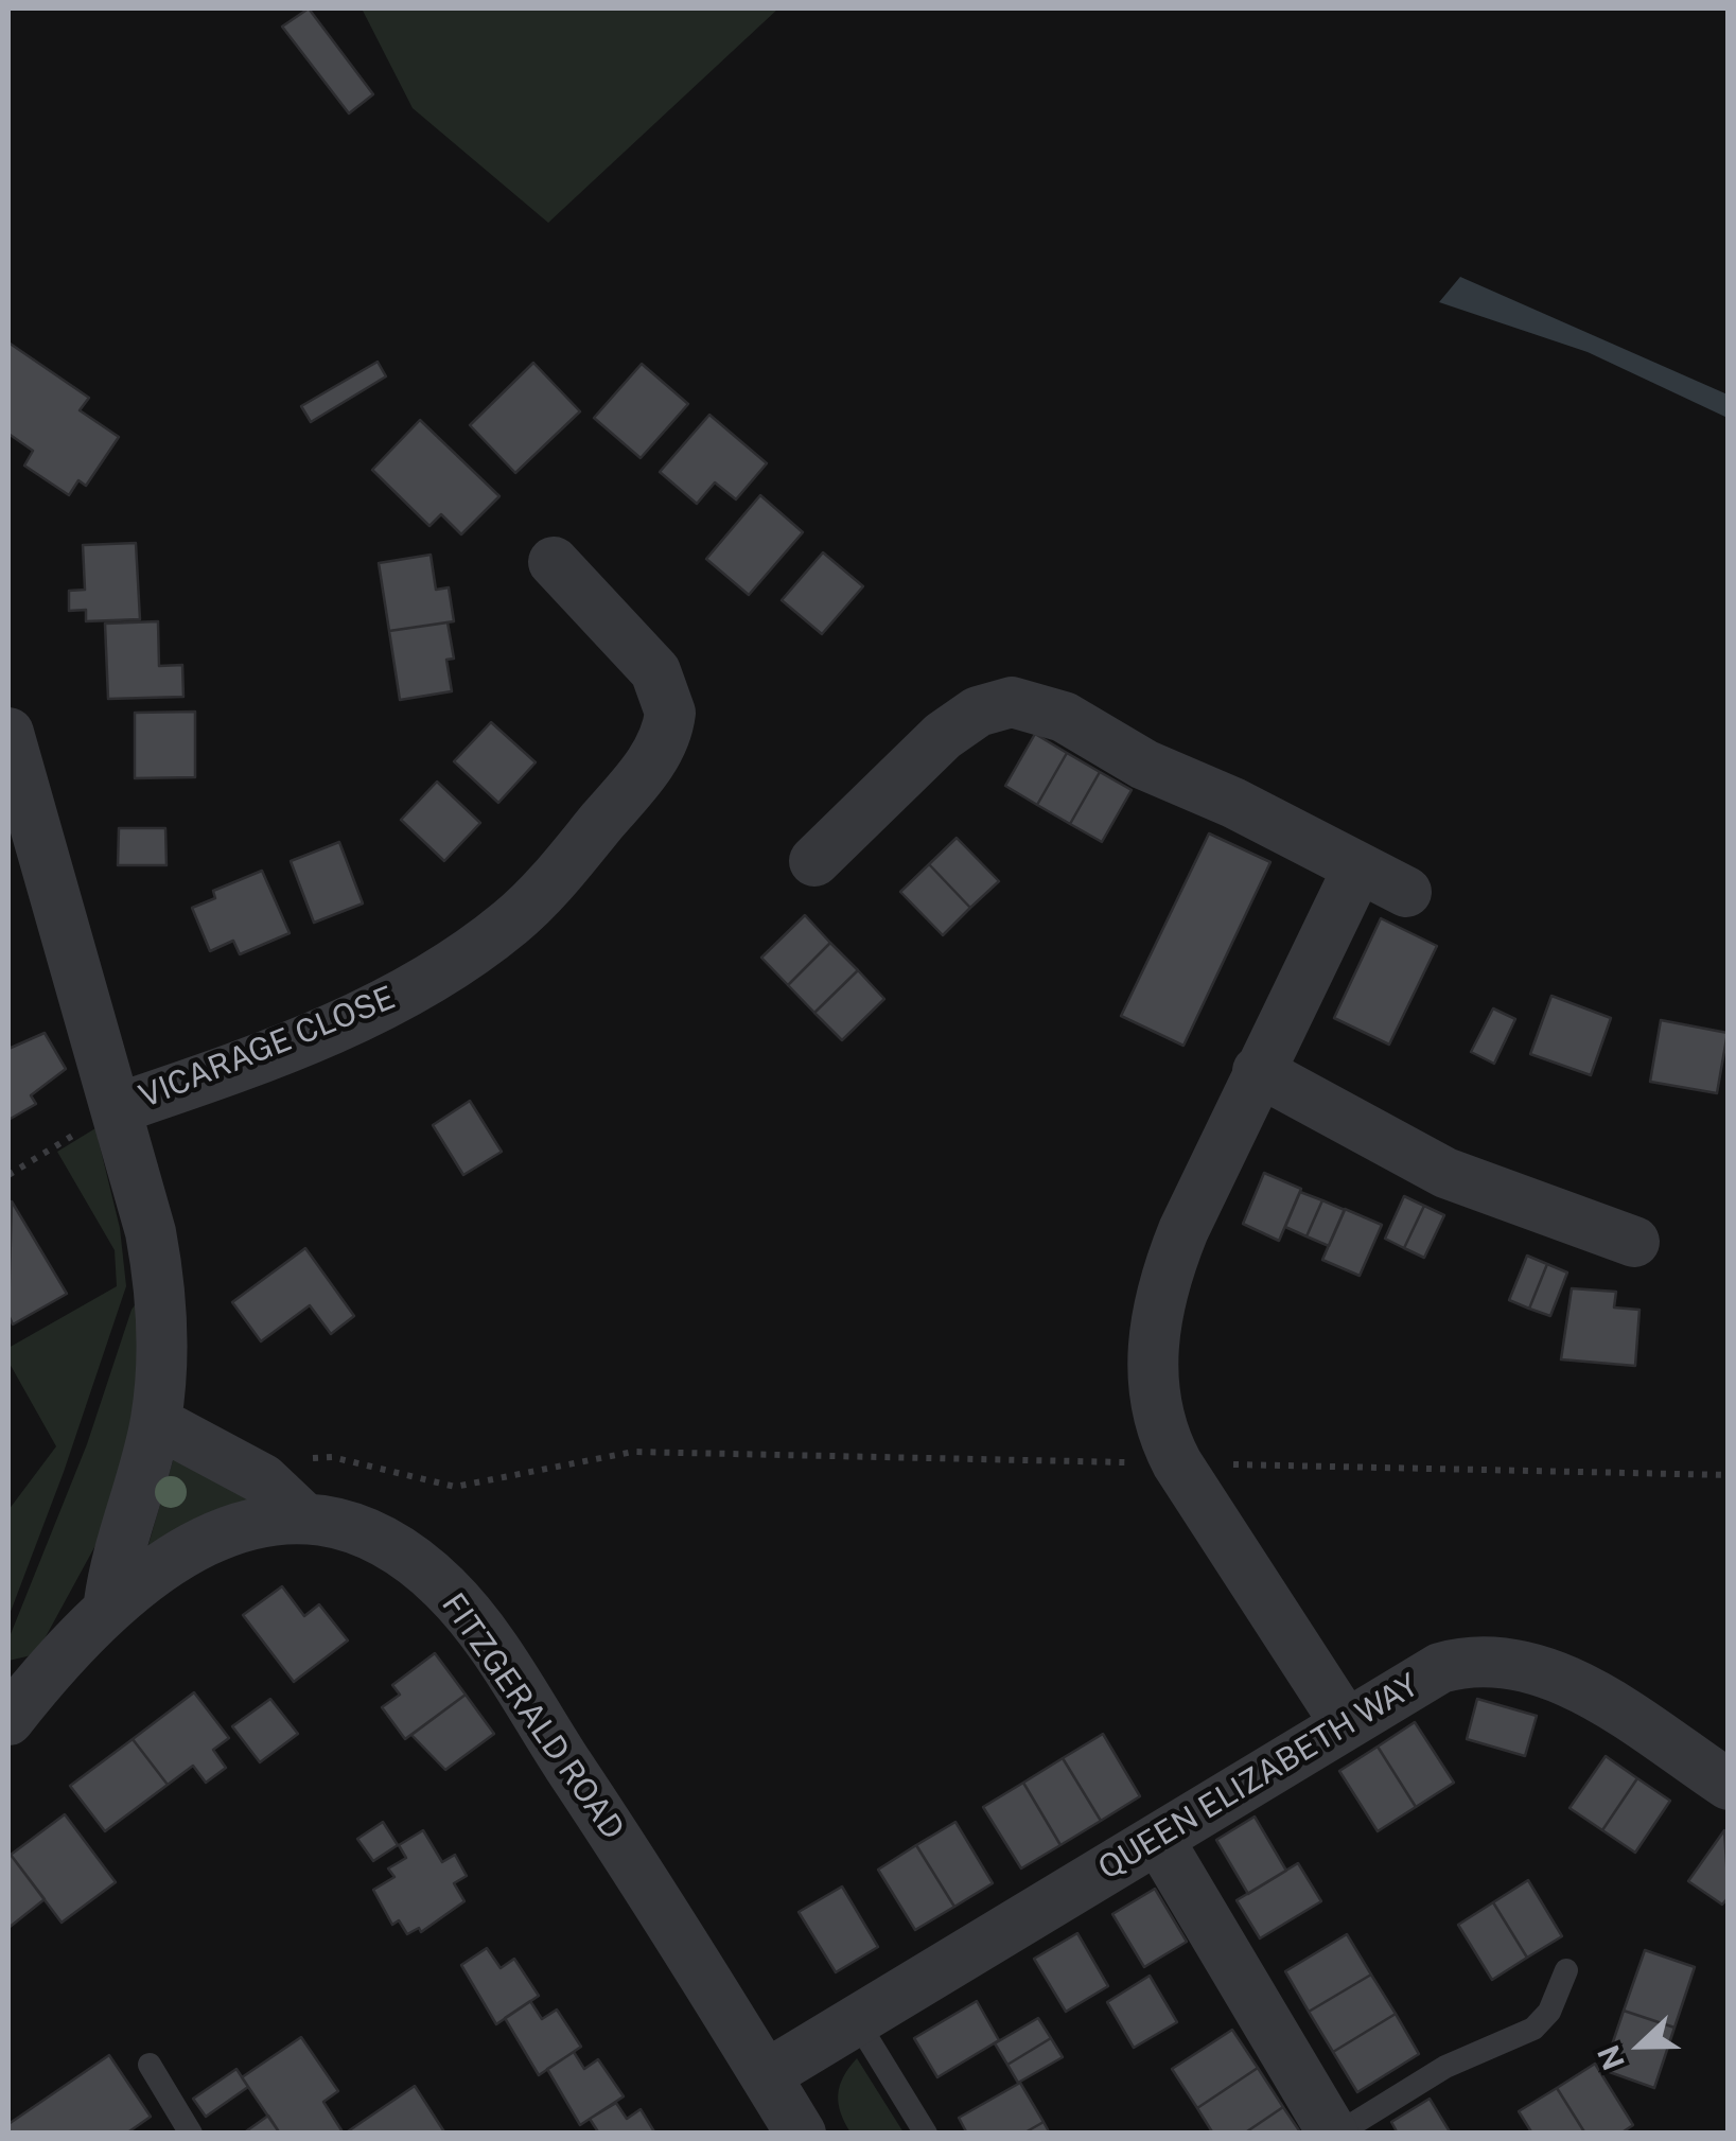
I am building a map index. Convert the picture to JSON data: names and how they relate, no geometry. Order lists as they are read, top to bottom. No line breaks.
{"streets":{"street":["VICARAGE CLOSE","FITZGERALD ROAD","QUEEN ELIZABETH WAY"]},"crossings":[["FITZGERALD ROAD","QUEEN ELIZABETH WAY"]],"north":"left"}
